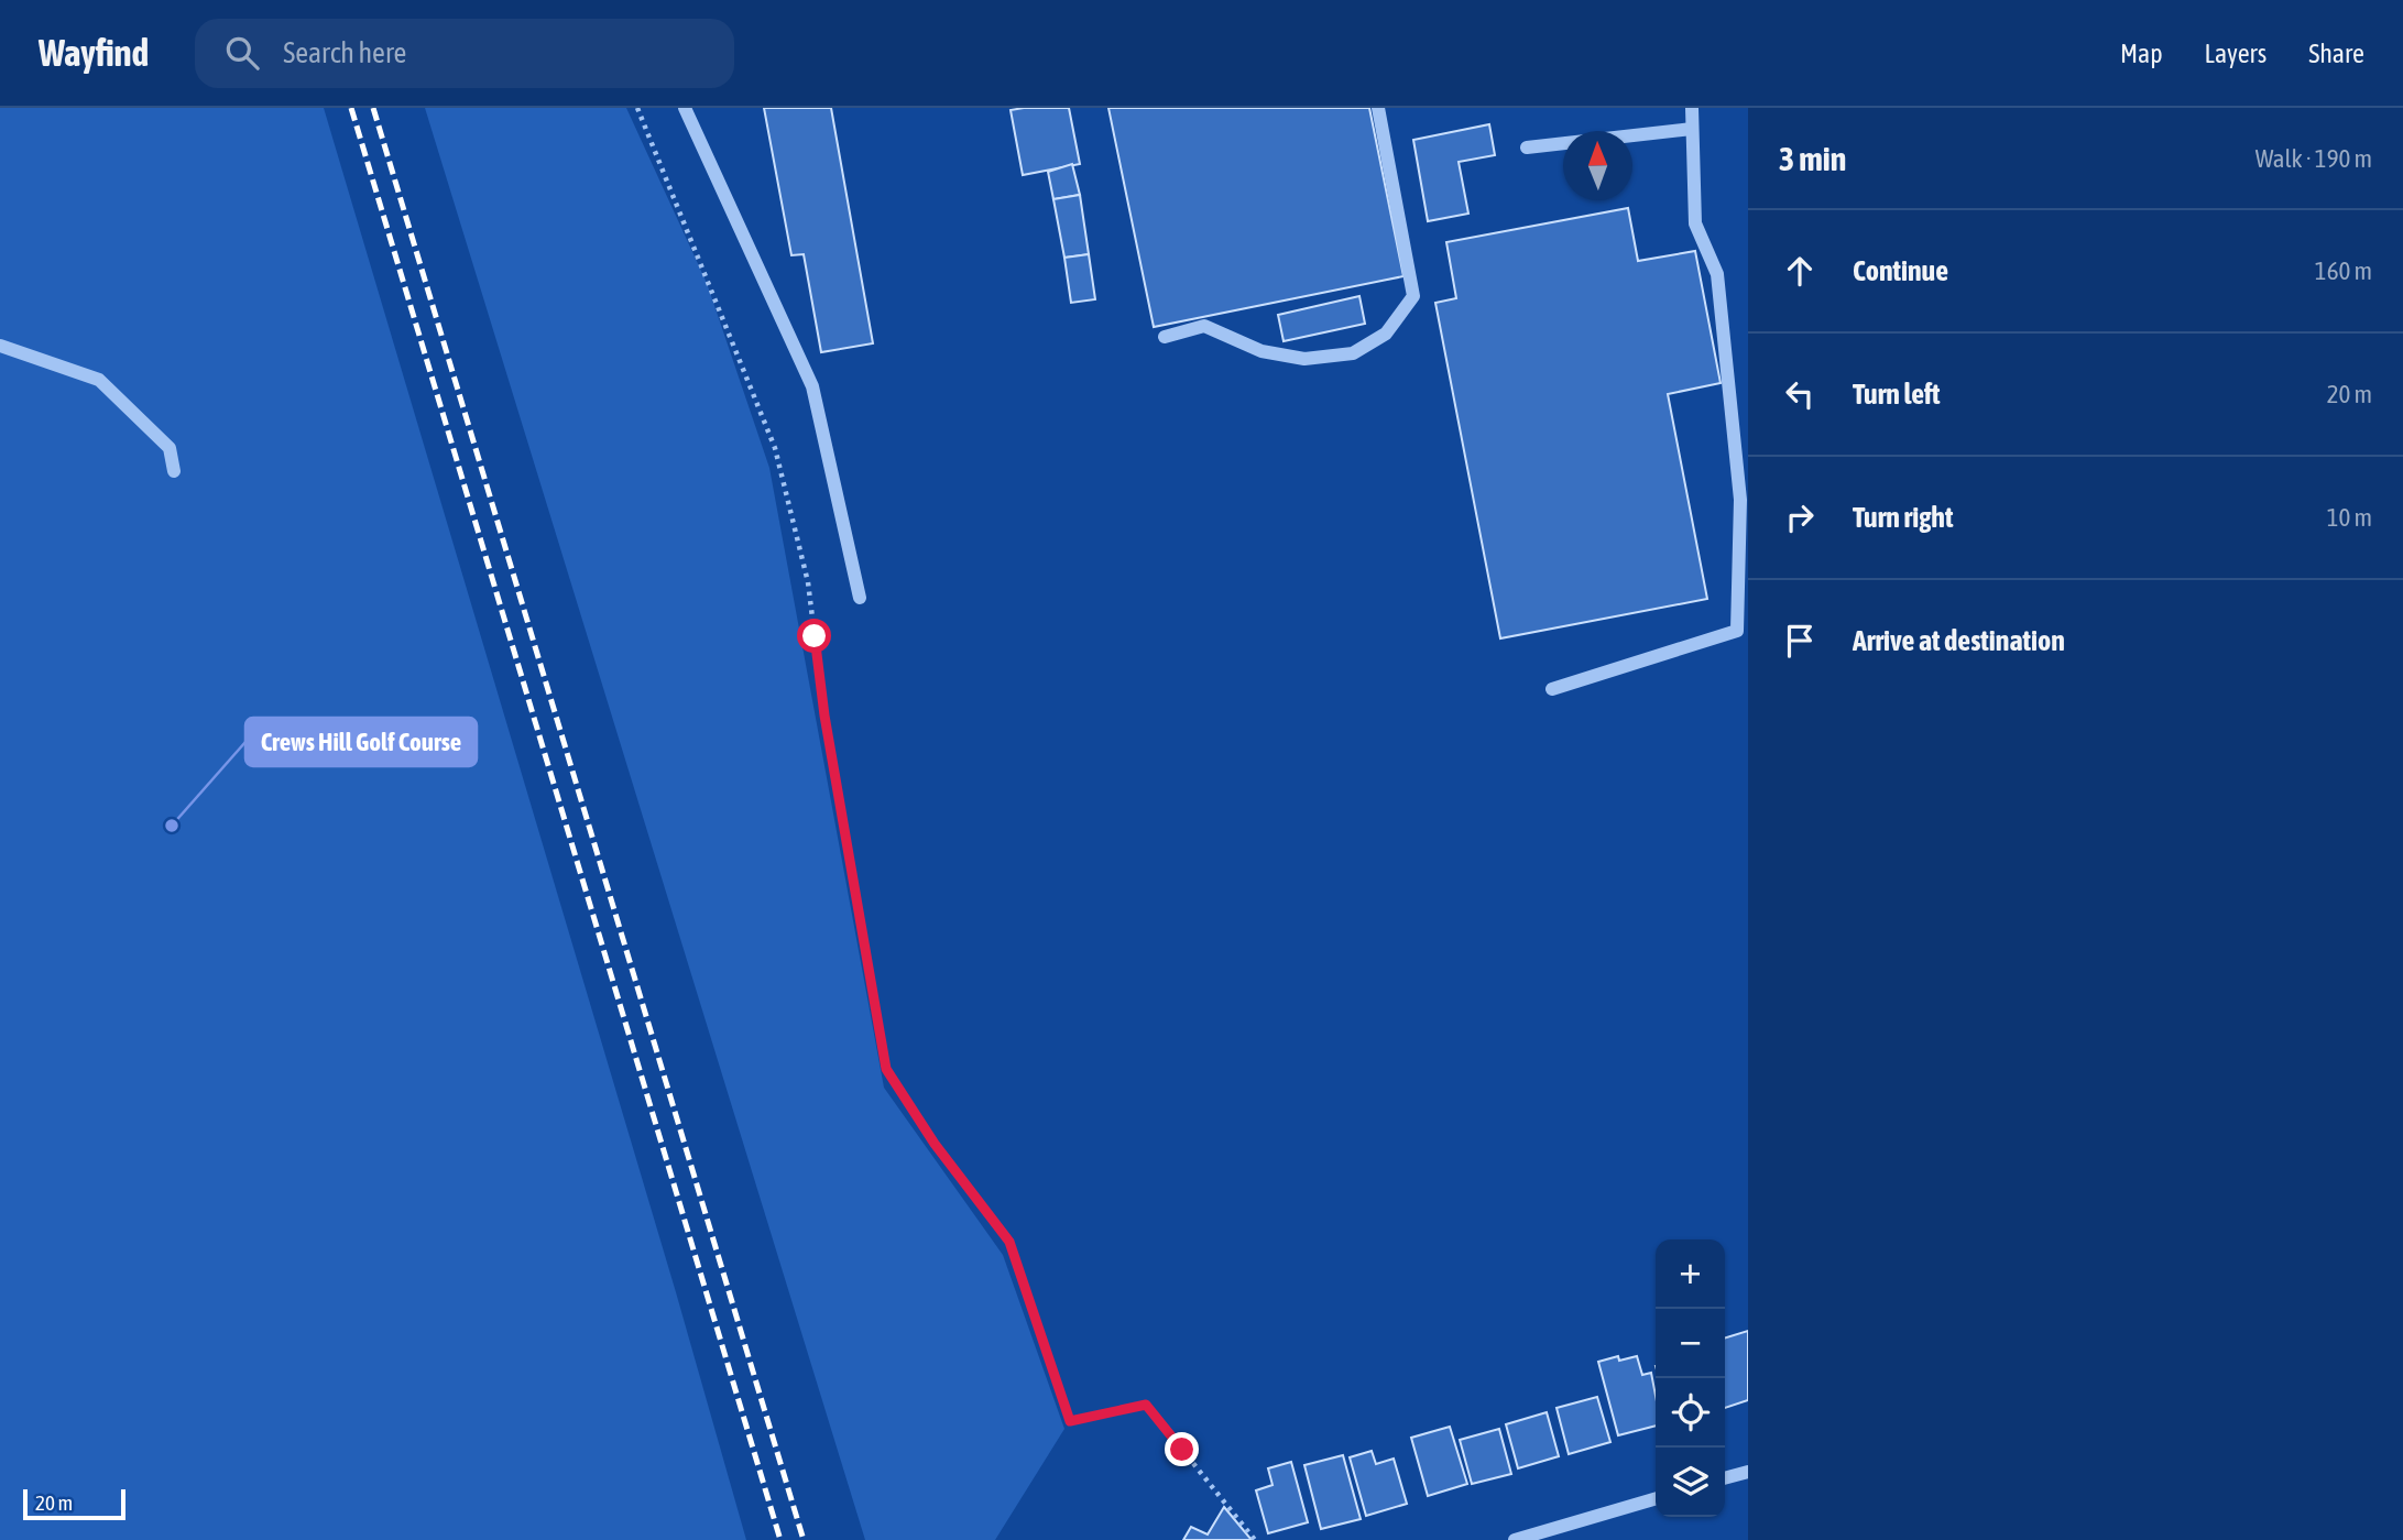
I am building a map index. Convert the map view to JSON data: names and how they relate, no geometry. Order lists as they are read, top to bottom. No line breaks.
{"places":["Crews Hill Golf Course"],"scale_bar":"20 m","north":"top","page":{"header":"Wayfind","search":"Search here","nav":["Map","Layers","Share"],"heading":["3 min","Walk · 190 m"],"list":[["Continue","160 m"],["Turn left","20 m"],["Turn right","10 m"],"Arrive at destination"],"map_buttons":["+","−"],"scale":"20 m"}}
